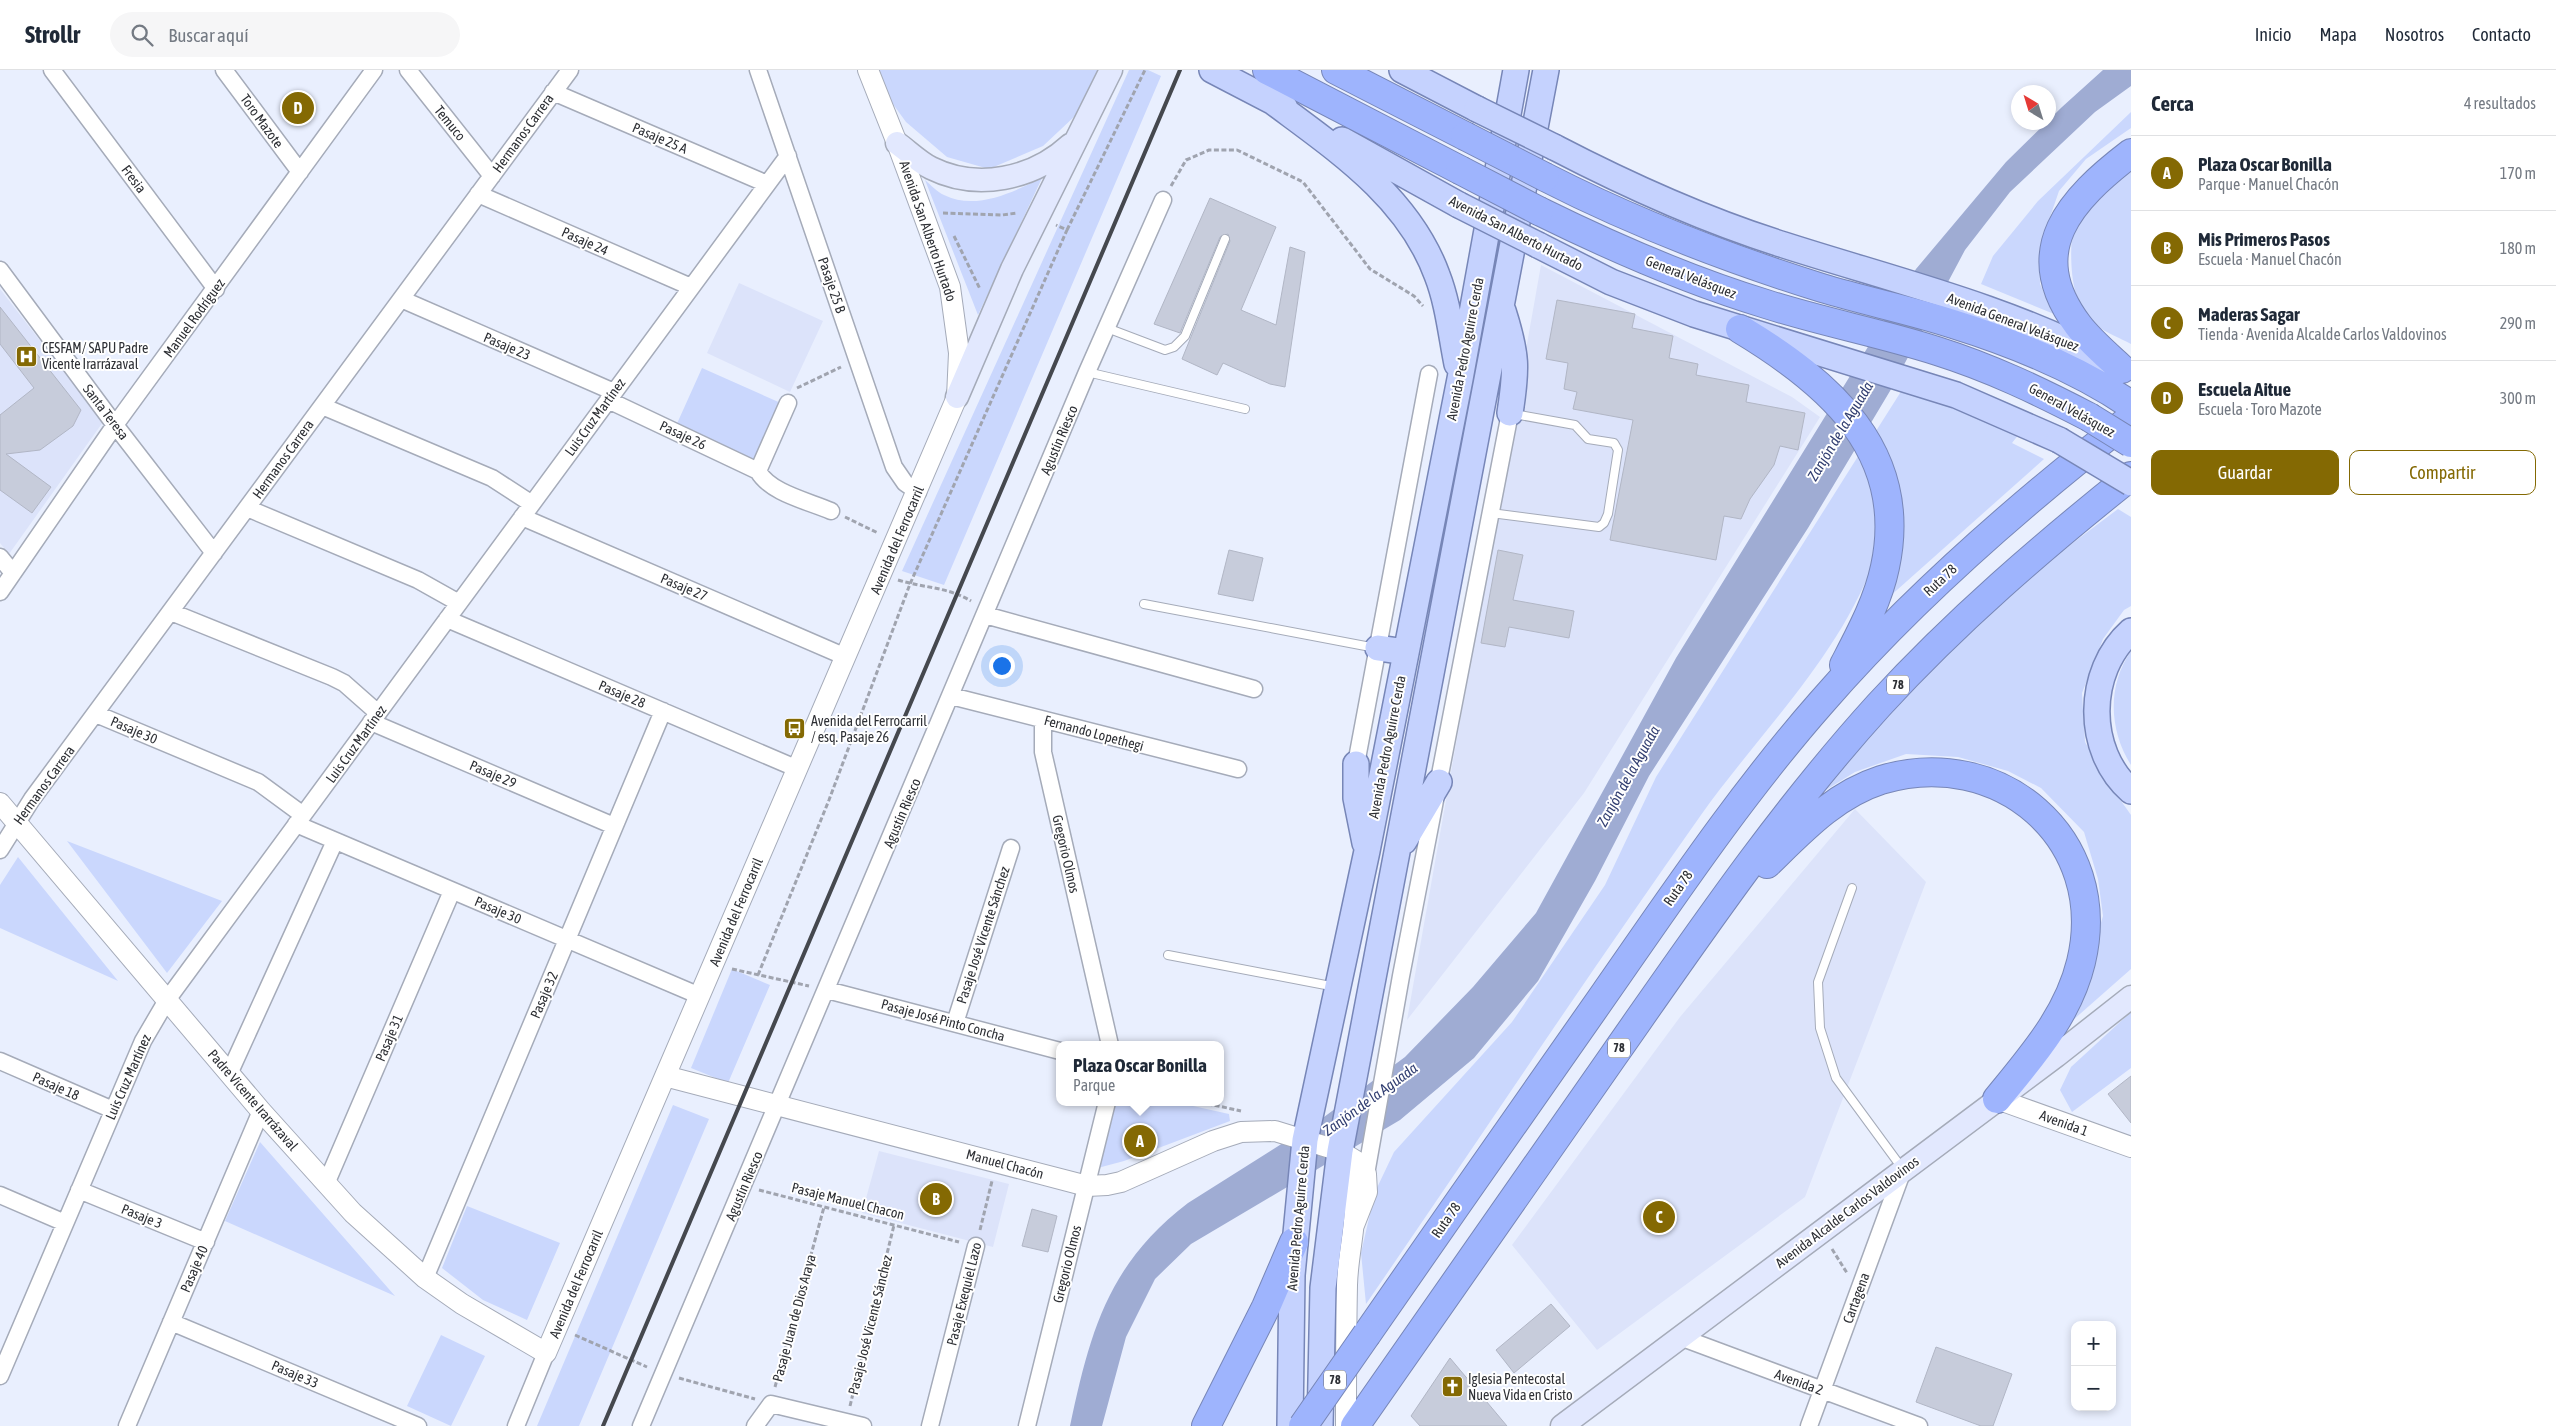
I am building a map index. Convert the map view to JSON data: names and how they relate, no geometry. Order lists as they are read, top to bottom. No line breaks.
{"streets":{"highway":["General Velásquez","Ruta 78","78"],"main road":["Avenida San Alberto Hurtado","Avenida General Velásquez","Avenida Pedro Aguirre Cerda","Avenida Alcalde Carlos Valdovinos"],"street":["Toro Mazote","Temuco","Hermanos Carrera","Pasaje 25 A","Fresia","Pasaje 24","Pasaje 25 B","Manuel Rodríguez","Pasaje 23","Santa Teresa","Luis Cruz Martínez","Pasaje 26","Agustín Riesco","Avenida del Ferrocarril","Pasaje 27","Pasaje 28","Pasaje 30","Fernando Lopethegi","Pasaje 29","Gregorio Olmos","Pasaje José Vicente Sánchez","Pasaje 32","Pasaje José Pinto Concha","Pasaje 31","Pasaje 18","Padre Vicente Irarrázaval","Avenida 1","Manuel Chacón","Pasaje 3","Pasaje 40","Pasaje Exequiel Lazo","Cartagena","Pasaje 33","Avenida 2"],"path":["Pasaje Manuel Chacon","Pasaje Juan de Dios Araya"]},"crossings":[["Toro Mazote","Manuel Rodríguez"],["Temuco","Hermanos Carrera"],["Hermanos Carrera","Pasaje 25 A"],["Hermanos Carrera","Pasaje 24"],["Hermanos Carrera","Pasaje 23"],["Hermanos Carrera","Santa Teresa"],["Hermanos Carrera","Pasaje 30"],["Hermanos Carrera","Pasaje 29"],["Hermanos Carrera","Padre Vicente Irarrázaval"],["Pasaje 25 A","Luis Cruz Martínez"],["Fresia","Manuel Rodríguez"],["Avenida San Alberto Hurtado","Avenida del Ferrocarril"],["Pasaje 24","Luis Cruz Martínez"],["Pasaje 25 B","Luis Cruz Martínez"],["Pasaje 25 B","Avenida del Ferrocarril"],["Manuel Rodríguez","Santa Teresa"],["Pasaje 23","Luis Cruz Martínez"],["Pasaje 23","Pasaje 26"],["Avenida Pedro Aguirre Cerda","Manuel Chacón"],["Luis Cruz Martínez","Pasaje 26"],["Luis Cruz Martínez","Pasaje 27"],["Luis Cruz Martínez","Pasaje 28"],["Luis Cruz Martínez","Pasaje 30"],["Luis Cruz Martínez","Pasaje 29"],["Luis Cruz Martínez","Pasaje 18"],["Luis Cruz Martínez","Padre Vicente Irarrázaval"],["Luis Cruz Martínez","Pasaje 3"],["Agustín Riesco","Fernando Lopethegi"],["Agustín Riesco","Pasaje José Pinto Concha"],["Agustín Riesco","Manuel Chacón"],["Agustín Riesco","Pasaje Manuel Chacon"],["Avenida del Ferrocarril","Pasaje 27"],["Avenida del Ferrocarril","Pasaje 28"],["Avenida del Ferrocarril","Pasaje 30"],["Avenida del Ferrocarril","Padre Vicente Irarrázaval"],["Avenida del Ferrocarril","Manuel Chacón"],["Pasaje 28","Pasaje 32"],["Pasaje 30","Pasaje 32"],["Pasaje 30","Pasaje 31"],["Fernando Lopethegi","Gregorio Olmos"],["Pasaje 29","Pasaje 32"],["Gregorio Olmos","Manuel Chacón"],["Pasaje José Vicente Sánchez","Pasaje José Pinto Concha"],["Pasaje José Vicente Sánchez","Pasaje Manuel Chacon"],["Pasaje 32","Padre Vicente Irarrázaval"],["Pasaje 31","Padre Vicente Irarrázaval"],["Padre Vicente Irarrázaval","Pasaje 40"],["Avenida 1","Avenida Alcalde Carlos Valdovinos"],["Manuel Chacón","Pasaje Exequiel Lazo"],["Pasaje Manuel Chacon","Pasaje Exequiel Lazo"],["Pasaje Manuel Chacon","Pasaje Juan de Dios Araya"],["Avenida Alcalde Carlos Valdovinos","Cartagena"],["Avenida Alcalde Carlos Valdovinos","Avenida 2"],["Pasaje 3","Pasaje 40"],["Pasaje 40","Pasaje 33"],["Cartagena","Avenida 2"]],"water":["Zanjón de la Aguada"],"places":{"hospital":["CESFAM/ SAPU Padre Vicente Irarrázaval"],"bus stop":["Avenida del Ferrocarril / esq. Pasaje 26"],"church":["Iglesia Pentecostal Nueva Vida en Cristo"]},"north":"top left","page":{"header":"Strollr","search":"Buscar aquí","nav":["Inicio","Mapa","Nosotros","Contacto"],"heading":["Cerca","4 resultados"],"pins":["D","A","B","C"],"list":[{"mark":"A","name":"Plaza Oscar Bonilla","note":"Parque · Manuel Chacón","value":"170 m"},{"mark":"B","name":"Mis Primeros Pasos","note":"Escuela · Manuel Chacón","value":"180 m"},{"mark":"C","name":"Maderas Sagar","note":"Tienda · Avenida Alcalde Carlos Valdovinos","value":"290 m"},{"mark":"D","name":"Escuela Aitue","note":"Escuela · Toro Mazote","value":"300 m"}],"buttons":["Guardar","Compartir"],"popup":["Plaza Oscar Bonilla","Parque"],"map_buttons":["+","−"]}}
